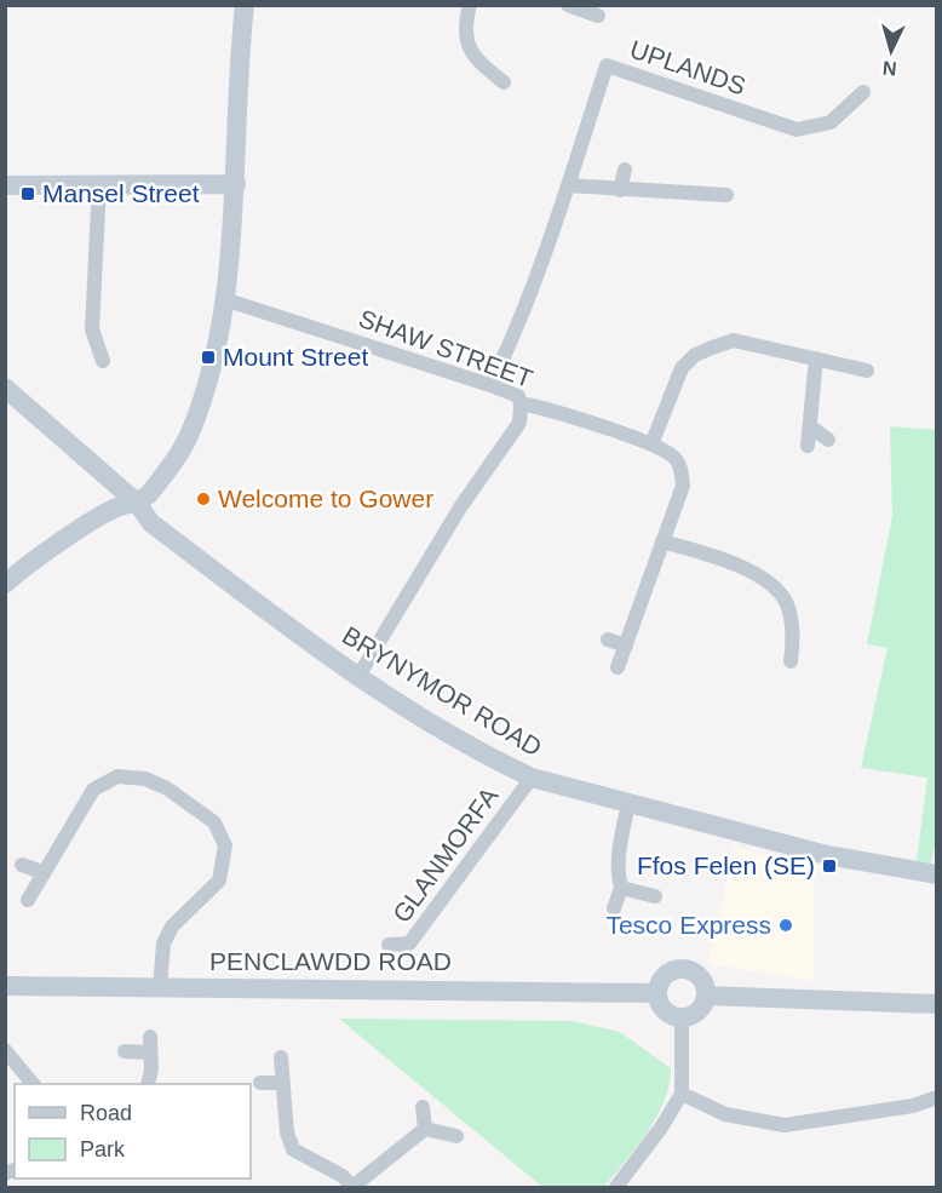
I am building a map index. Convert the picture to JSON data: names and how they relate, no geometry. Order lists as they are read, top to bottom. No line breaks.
{"streets":{"street":["UPLANDS","SHAW STREET","BRYNYMOR ROAD","GLANMORFA","PENCLAWDD ROAD"]},"crossings":[["UPLANDS","SHAW STREET"],["BRYNYMOR ROAD","GLANMORFA"]],"places":{"transit":["Mansel Street","Mount Street","Ffos Felen (SE)"],"other":["Welcome to Gower","Tesco Express"]},"legend":["Road","Park"],"north":"bottom"}
